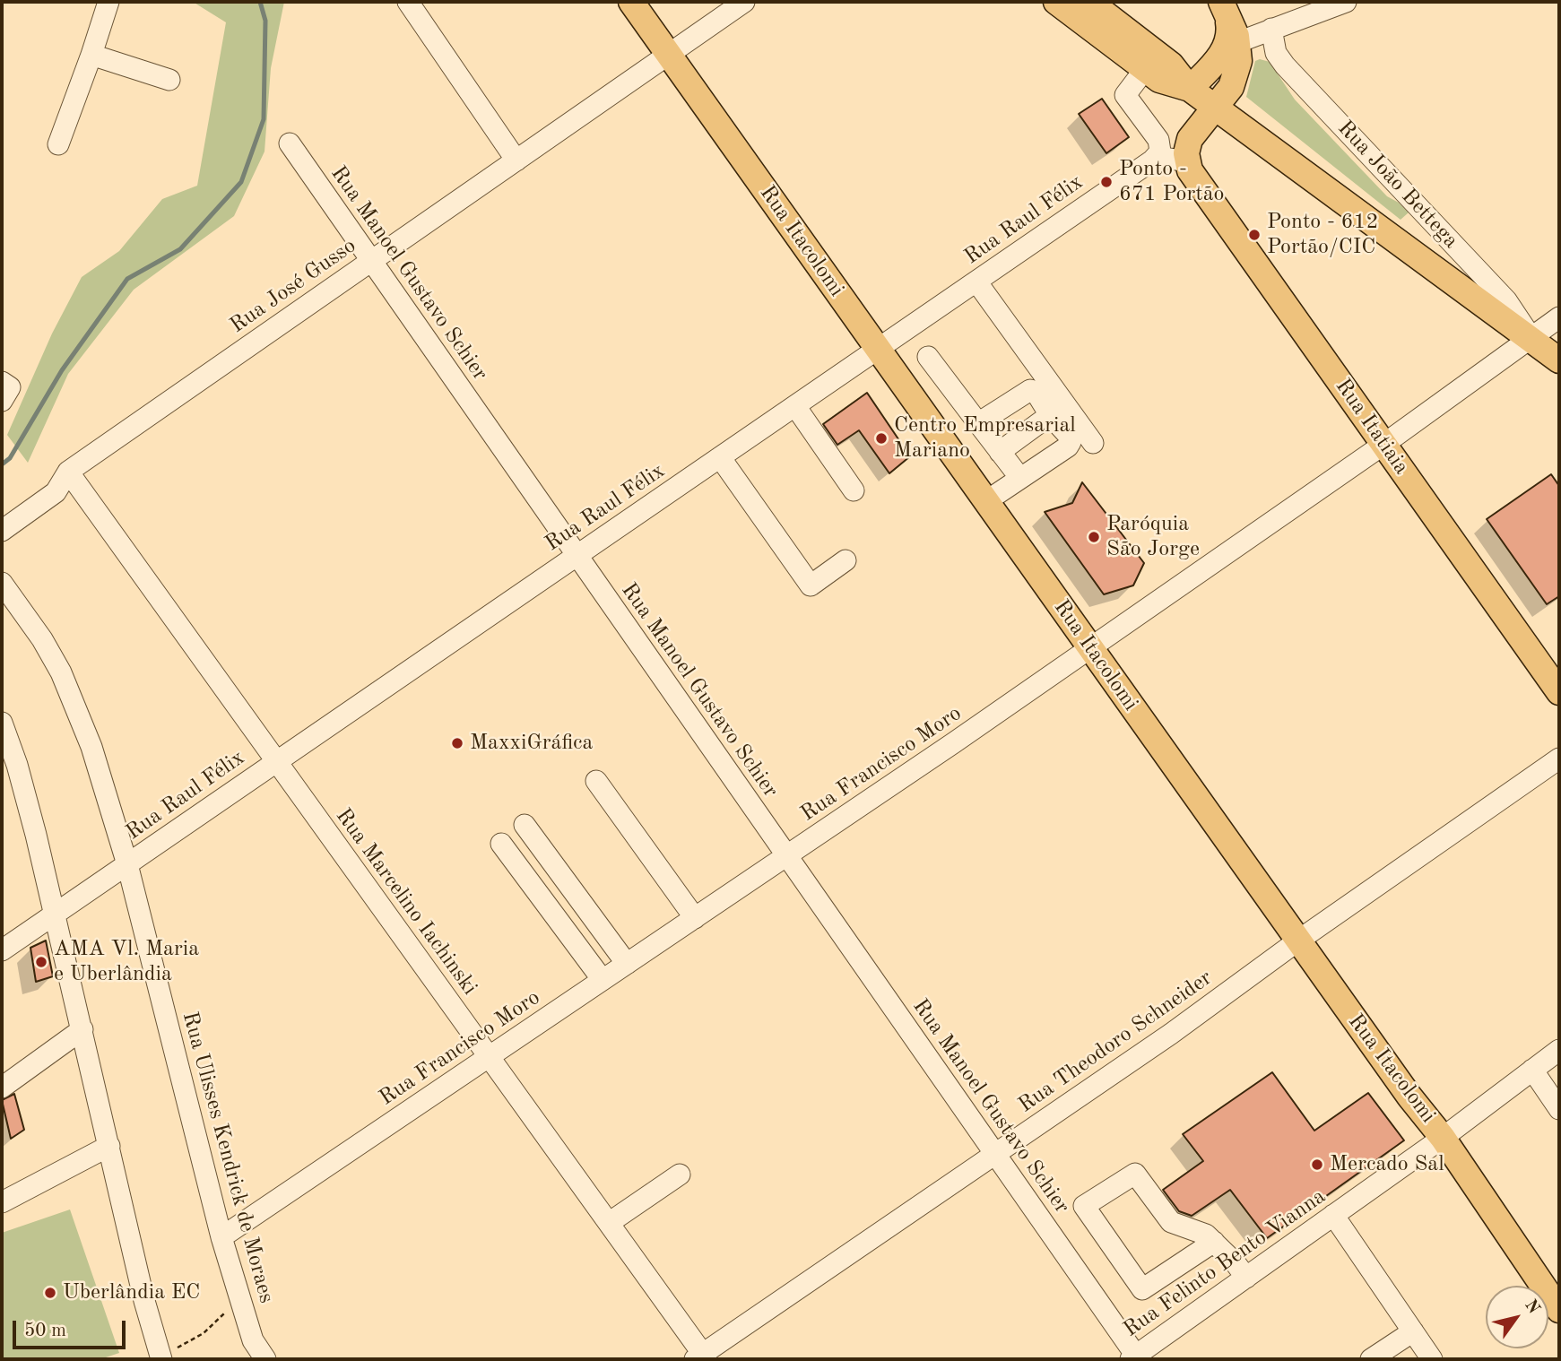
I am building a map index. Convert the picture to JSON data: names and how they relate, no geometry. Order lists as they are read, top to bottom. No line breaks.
{"streets":{"main road":["Rua João Bettega","Rua Itacolomi","Rua Itatiaia"],"street":["Rua Raul Félix","Rua Manoel Gustavo Schier","Rua José Gusso","Rua Francisco Moro","Rua Marcelino Iachinski","Rua Theodoro Schneider","Rua Ulisses Kendrick de Moraes","Rua Felinto Bento Vianna"]},"crossings":[["Rua João Bettega","Rua Francisco Moro"],["Rua Raul Félix","Rua Itacolomi"],["Rua Raul Félix","Rua Manoel Gustavo Schier"],["Rua Raul Félix","Rua Marcelino Iachinski"],["Rua Raul Félix","Rua Ulisses Kendrick de Moraes"],["Rua Itacolomi","Rua José Gusso"],["Rua Itacolomi","Rua Francisco Moro"],["Rua Itacolomi","Rua Theodoro Schneider"],["Rua Itacolomi","Rua Felinto Bento Vianna"],["Rua Manoel Gustavo Schier","Rua José Gusso"],["Rua Manoel Gustavo Schier","Rua Francisco Moro"],["Rua Manoel Gustavo Schier","Rua Theodoro Schneider"],["Rua Manoel Gustavo Schier","Rua Felinto Bento Vianna"],["Rua José Gusso","Rua Marcelino Iachinski"],["Rua Itatiaia","Rua Francisco Moro"],["Rua Francisco Moro","Rua Marcelino Iachinski"],["Rua Francisco Moro","Rua Ulisses Kendrick de Moraes"],["Rua Marcelino Iachinski","Rua Theodoro Schneider"]],"places":["Ponto - 671 Portão","Ponto - 612 Portão/CIC","Centro Empresarial Mariano","Paróquia São Jorge","MaxxiGráfica","AMA Vl. Maria e Uberlândia","Mercado Sal","Uberlândia EC"],"scale_bar":"50 m","north":"top right"}
